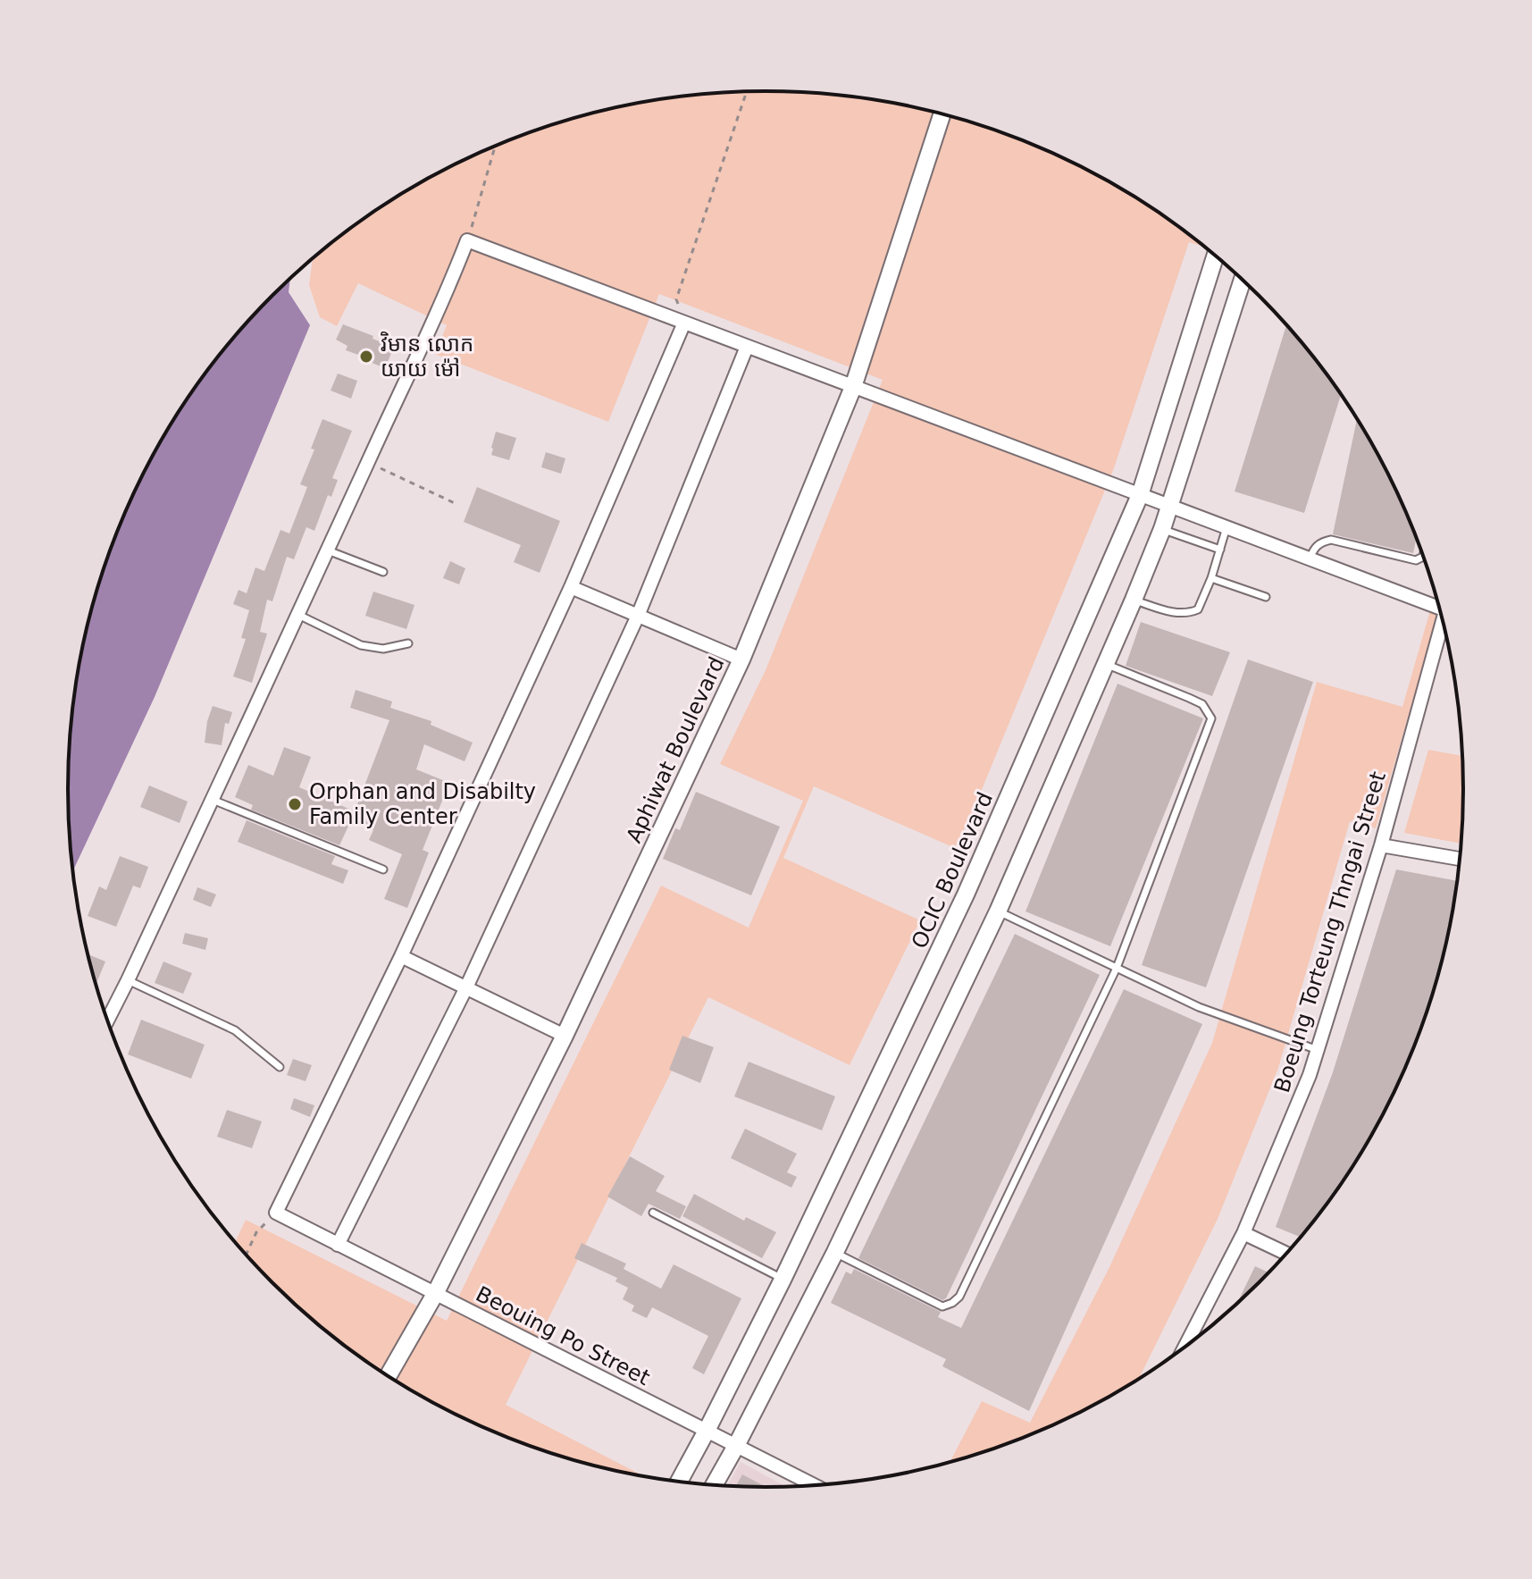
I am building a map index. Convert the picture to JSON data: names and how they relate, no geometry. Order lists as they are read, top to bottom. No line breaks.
{"streets":{"street":["Aphiwat Boulevard","OCIC Boulevard","Boeung Torteung Thngai Street","Beouing Po Street"]},"crossings":[["Aphiwat Boulevard","Beouing Po Street"],["OCIC Boulevard","Beouing Po Street"]],"places":["វិមាន លោក យាយ ម៉ៅ","Orphan and Disabilty Family Center"]}
